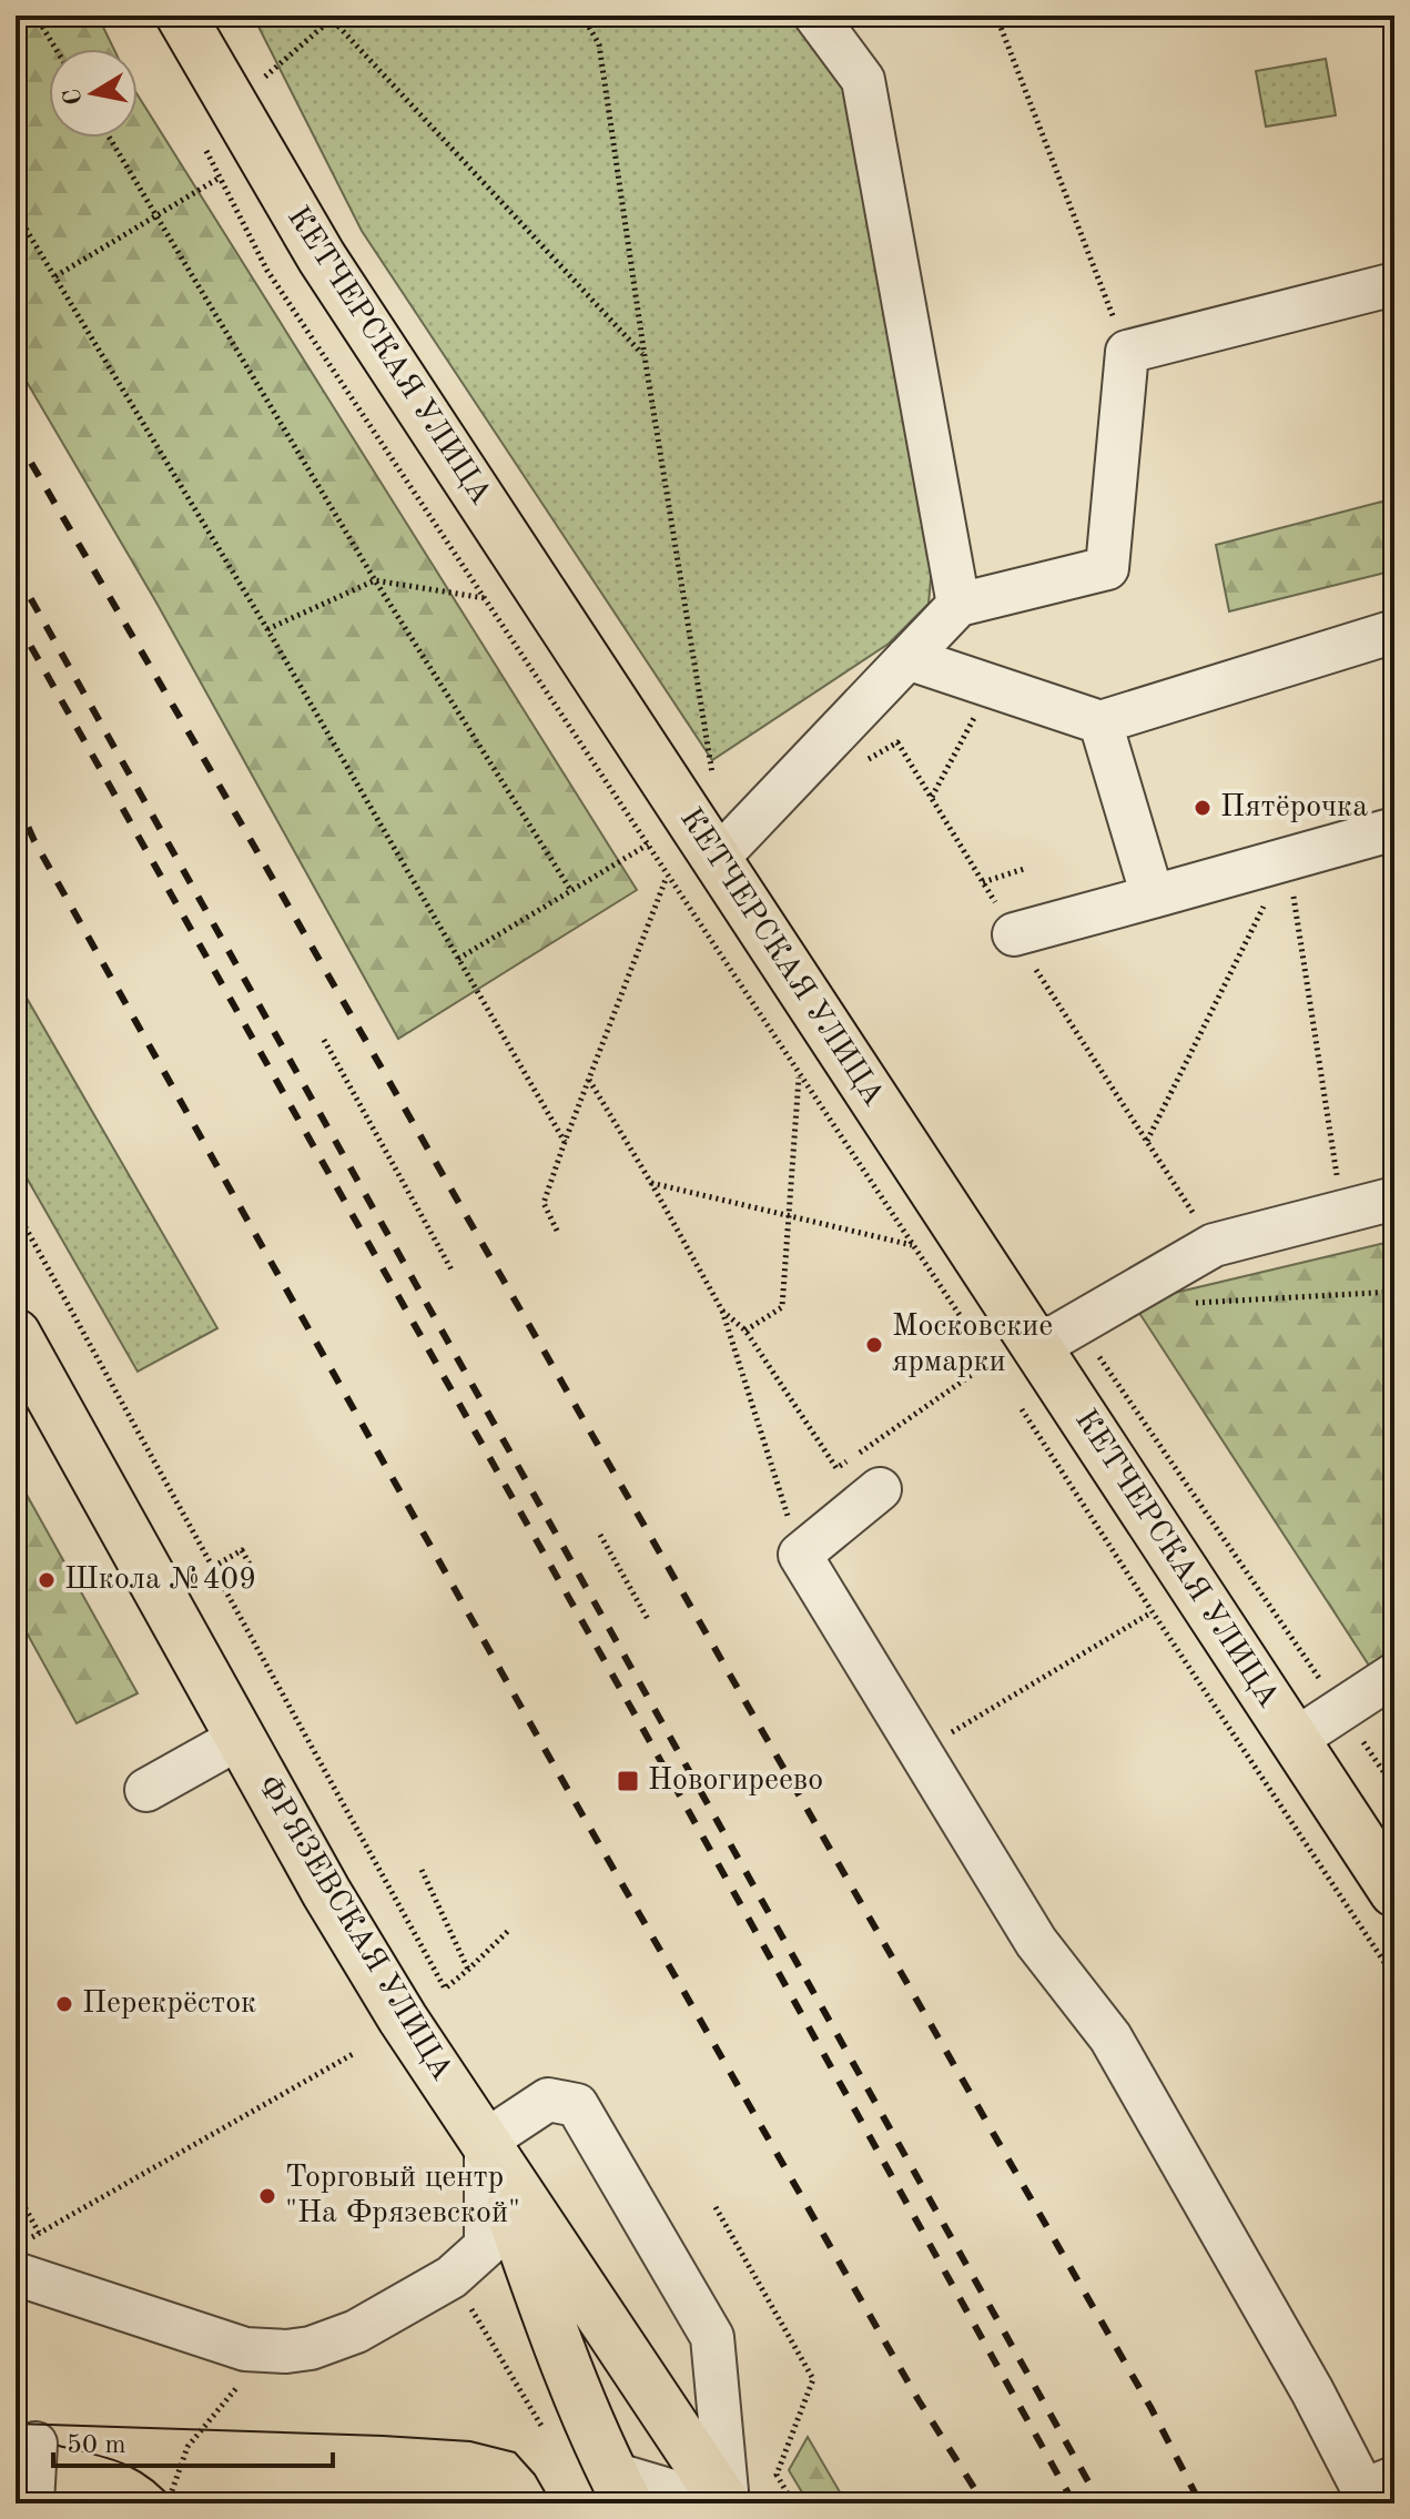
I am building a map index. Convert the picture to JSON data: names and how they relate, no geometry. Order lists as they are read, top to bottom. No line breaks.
{"streets":{"main road":["КЕТЧЕРСКАЯ УЛИЦА","ФРЯЗЕВСКАЯ УЛИЦА"]},"places":{"other":["Пятёрочка","Московские ярмарки","Школа №409","Перекрёсток","Торговый центр \"На Фрязевской\""],"transit":["Новогиреево"]},"scale_bar":"50 m","north":"left"}
